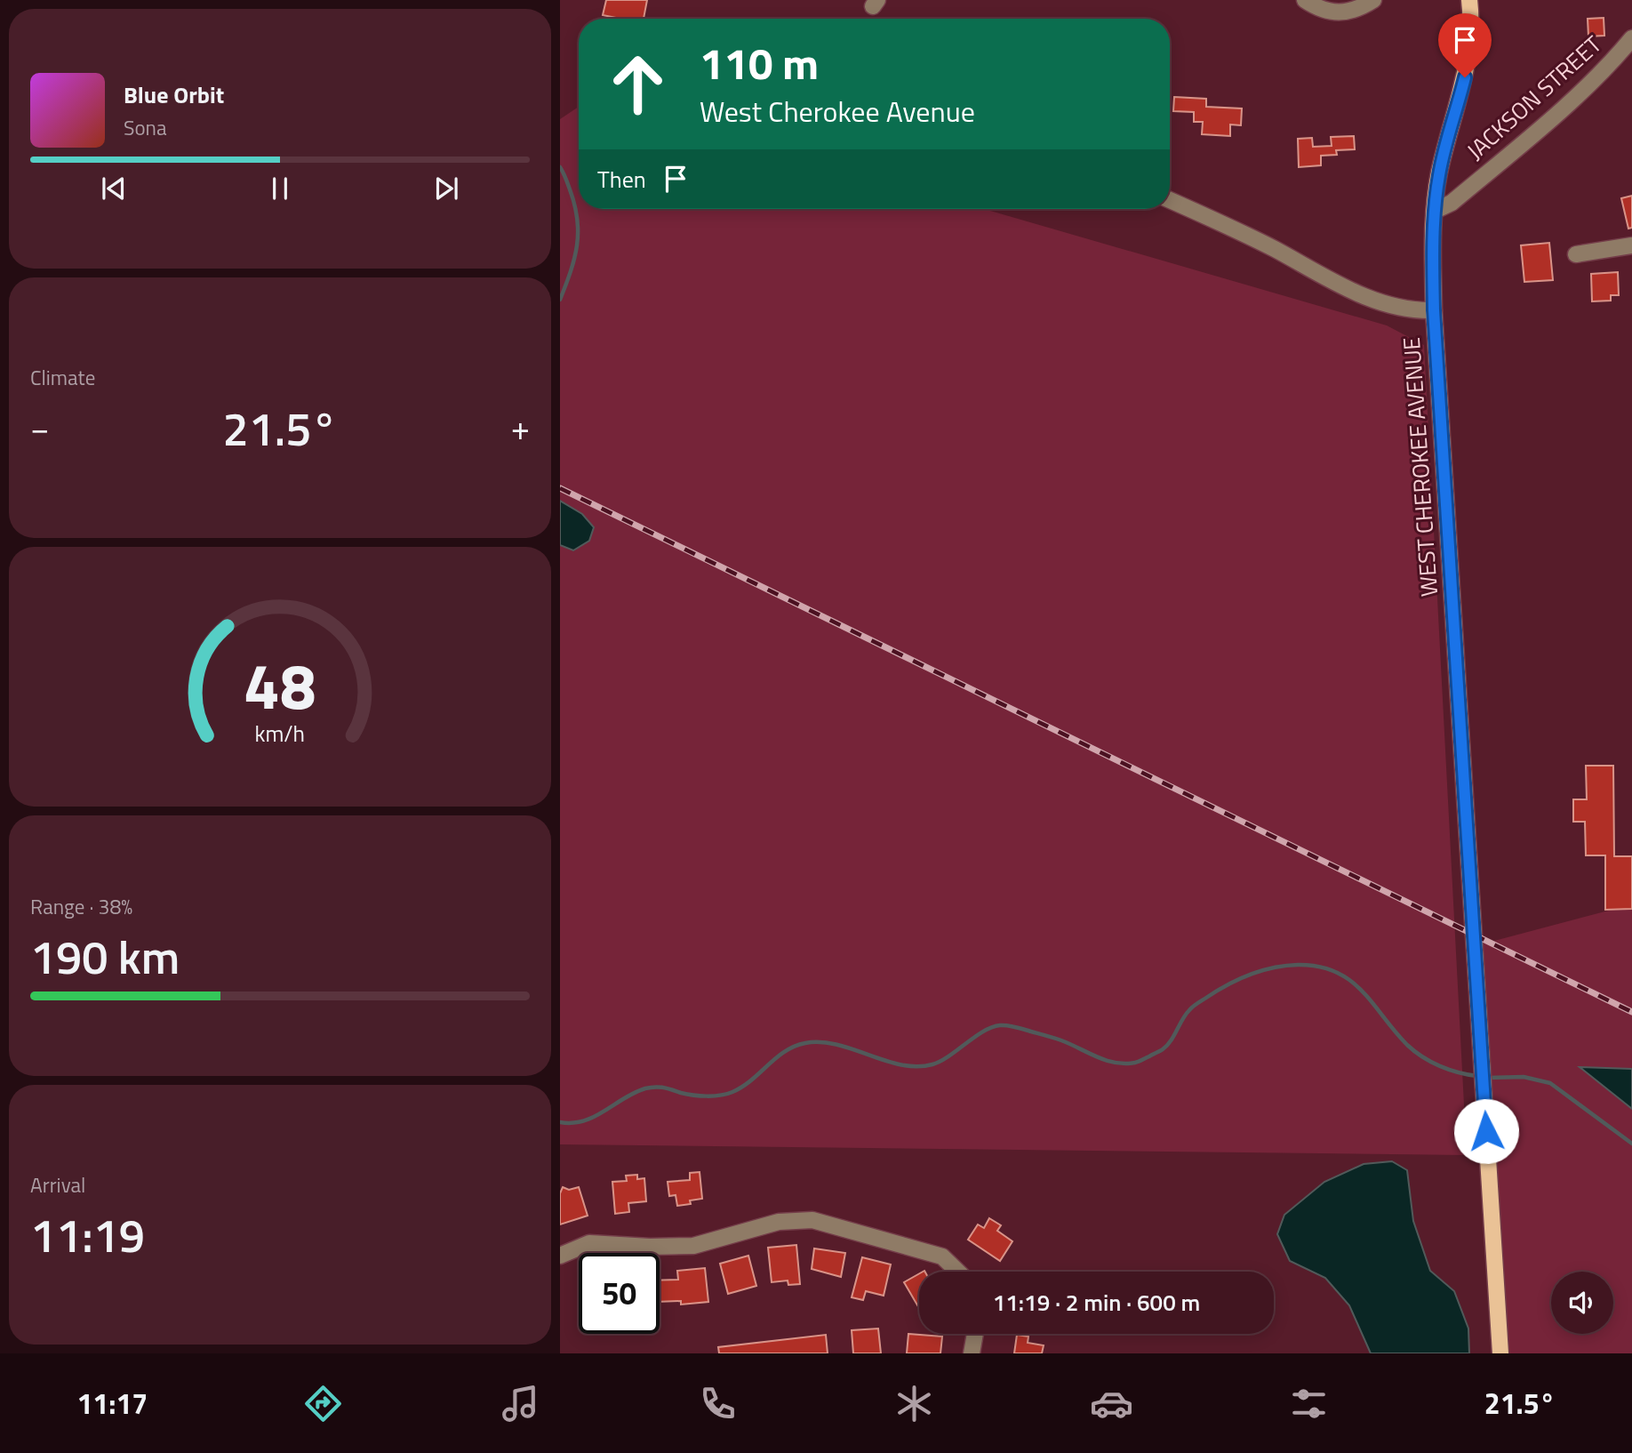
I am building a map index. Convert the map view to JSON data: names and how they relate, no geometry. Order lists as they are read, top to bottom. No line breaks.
{"streets":{"main road":["WEST CHEROKEE AVENUE"],"street":["JACKSON STREET"]},"crossings":[["JACKSON STREET","WEST CHEROKEE AVENUE"]],"page":{"turn":["110 m","West Cherokee Avenue"],"song":["Blue Orbit","Sona"],"then":"Then","tile":["Climate",["Range · 38%","190 km"],["Arrival","11:19"]],"heat":["−","21.5°","+"],"limit":"50","trip":"11:19 · 2 min · 600 m","tabs":["11:17","21.5°"],"gauge":["48","km/h"]}}
